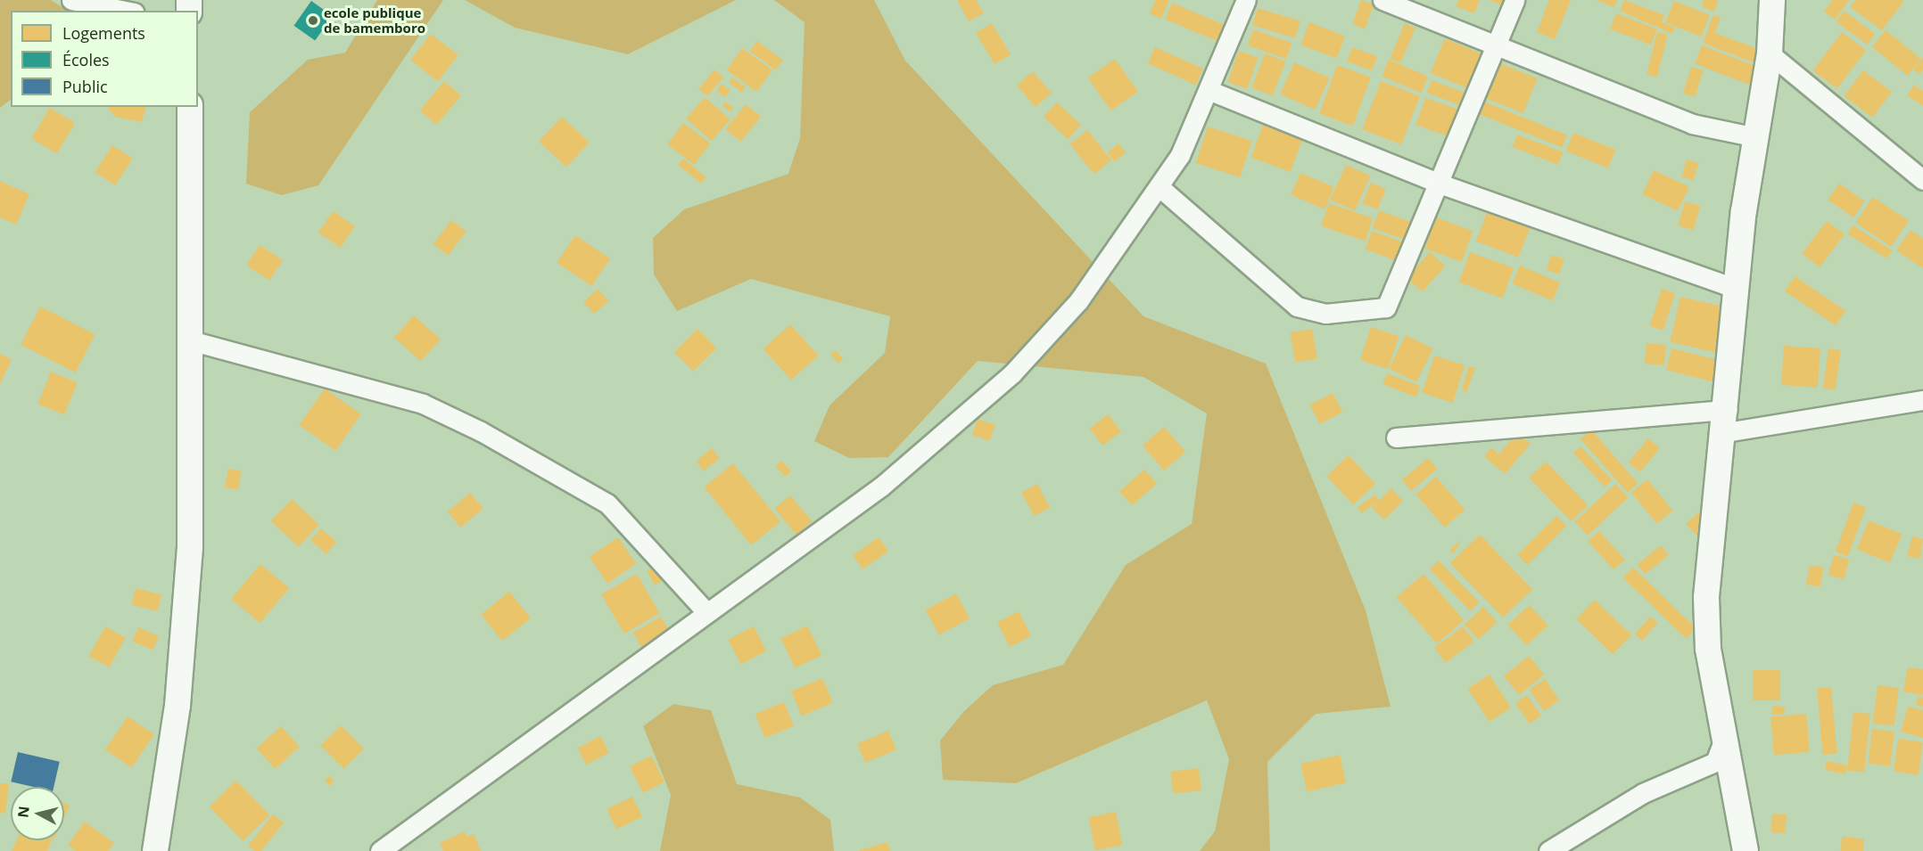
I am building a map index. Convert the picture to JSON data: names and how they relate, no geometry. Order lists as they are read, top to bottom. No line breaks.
{"places":["ecole publique de bamemboro"],"legend":["Logements","Écoles","Public"],"north":"left"}
